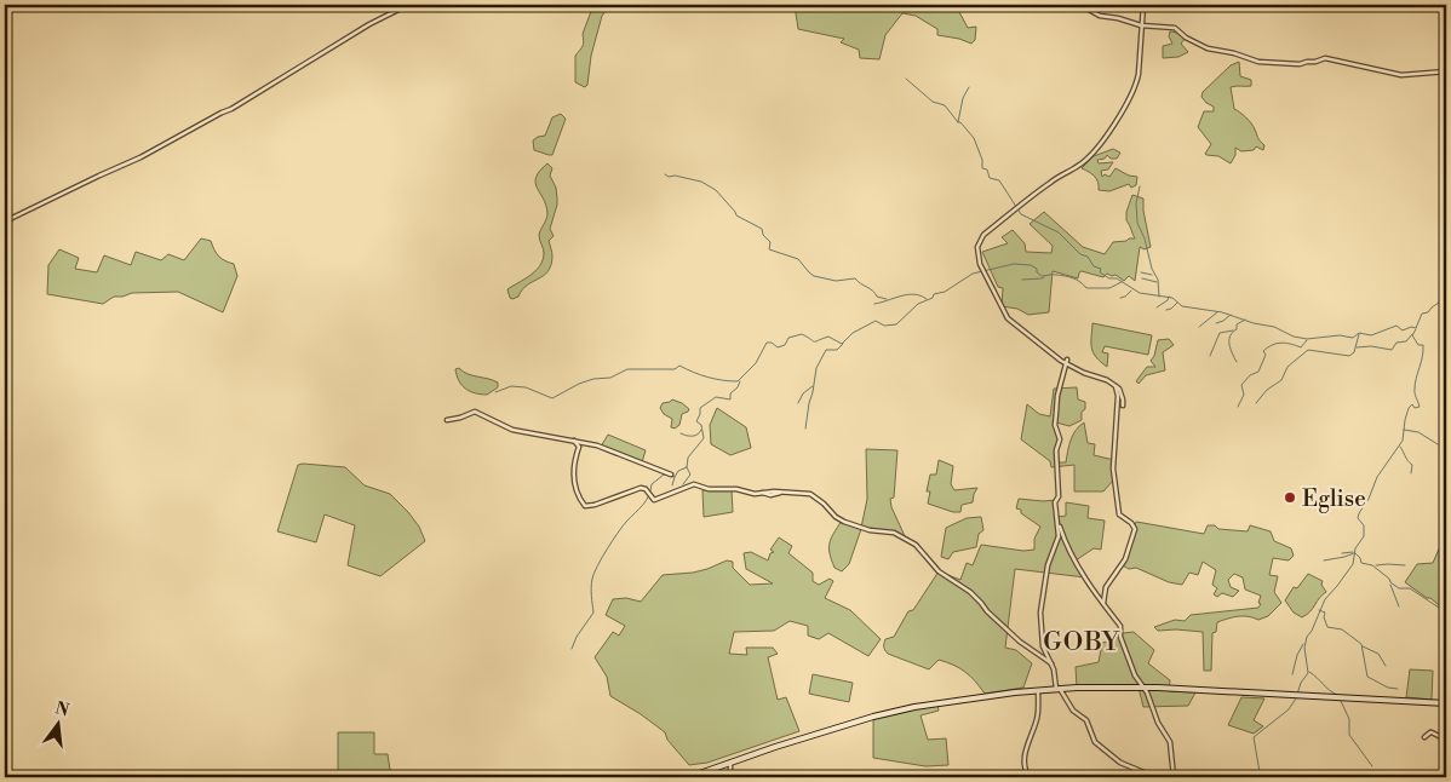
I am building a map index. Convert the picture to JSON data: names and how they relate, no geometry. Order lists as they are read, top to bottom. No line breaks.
{"districts":["GOBY"],"places":["Eglise"],"north":"top"}
